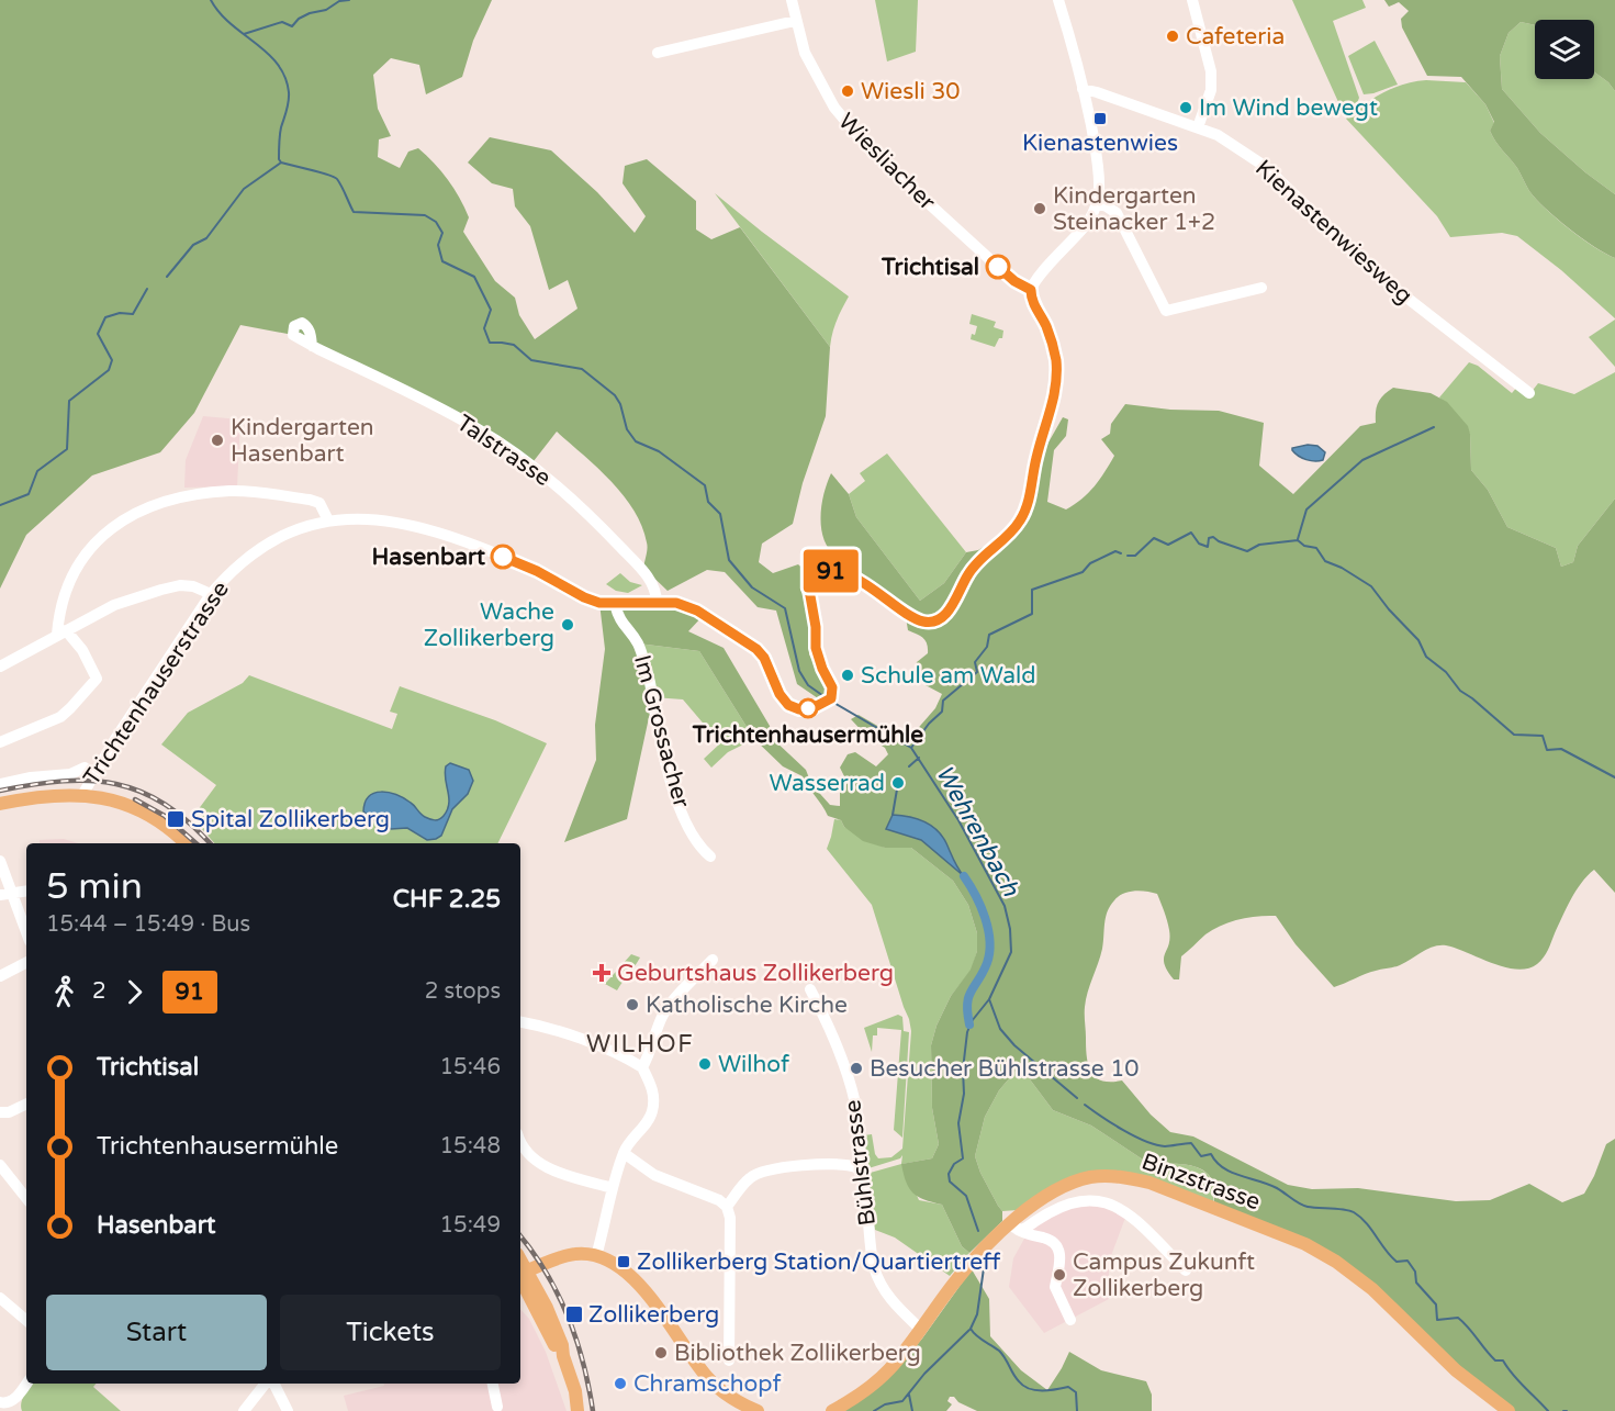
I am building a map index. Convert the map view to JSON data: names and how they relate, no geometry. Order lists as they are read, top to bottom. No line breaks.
{"streets":{"main road":["Binzstrasse"],"street":["Wiesliacher","Kienastenwiesweg","Talstrasse","Trichtenhauserstrasse","Im Grossacher","Bühlstrasse"]},"crossings":[["Wiesliacher","Trichtenhauserstrasse"],["Talstrasse","Trichtenhauserstrasse"],["Trichtenhauserstrasse","Im Grossacher"],["Bühlstrasse","Binzstrasse"]],"districts":["WILHOF"],"water":["Wehrenbach"],"places":{"other":["Cafeteria","Wiesli 30","Im Wind bewegt","Kindergarten Steinacker 1+2","Trichtisal","Kindergarten Hasenbart","Hasenbart","Wache Zollikerberg","Schule am Wald","Trichtenhausermühle","Wasserrad","Katholische Kirche","Wilhof","Besucher Bühlstrasse 10","Campus Zukunft Zollikerberg","Bibliothek Zollikerberg","Chramschopf"],"transit":["Kienastenwies","Spital Zollikerberg","Zollikerberg Station/Quartiertreff","Zollikerberg"],"health":["Geburtshaus Zollikerberg"]},"lines":["bus line 91"],"page":{"on_map":"91","heading":["5 min","15:44 – 15:49 · Bus","CHF 2.25"],"legs":["2","91","2 stops"],"list":[{"name":"Trichtisal","value":"15:46"},{"name":"Trichtenhausermühle","value":"15:48"},{"name":"Hasenbart","value":"15:49"}],"buttons":["Start","Tickets"]}}
